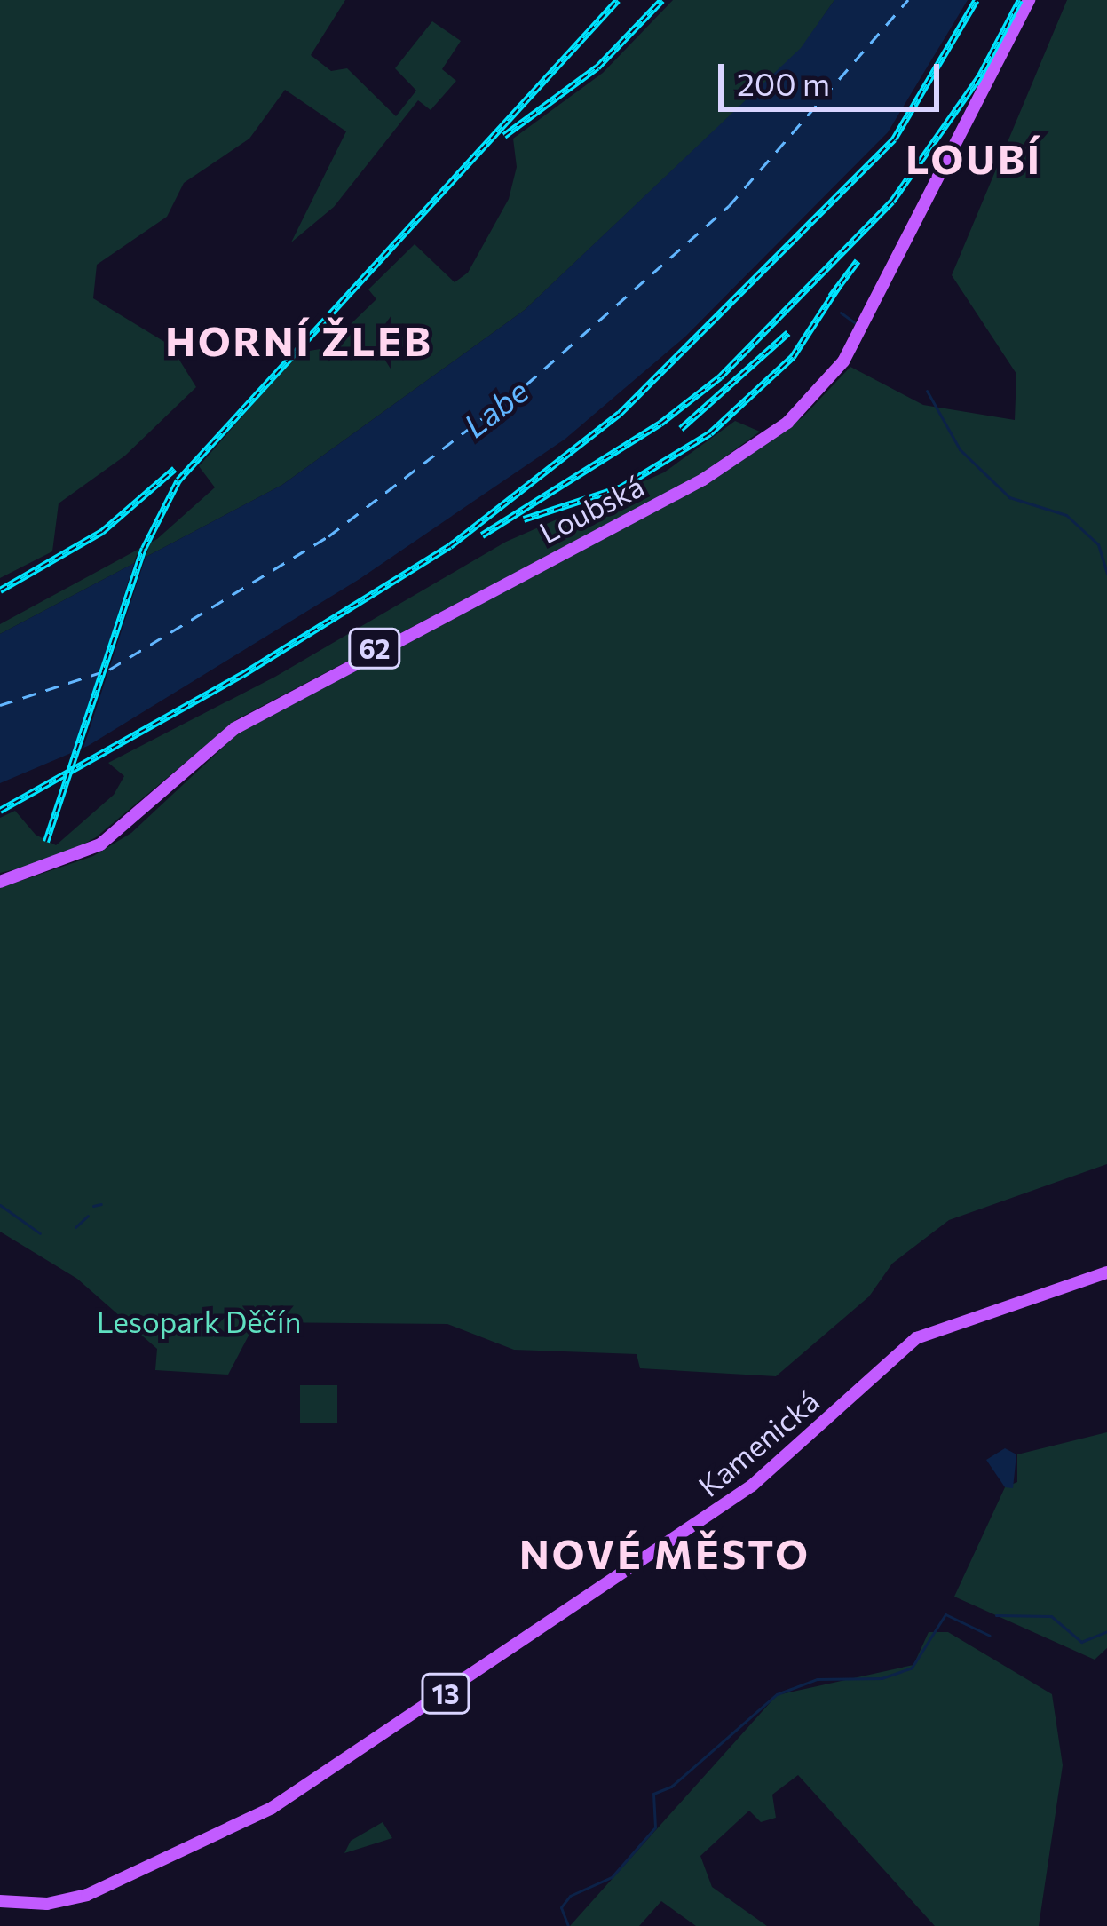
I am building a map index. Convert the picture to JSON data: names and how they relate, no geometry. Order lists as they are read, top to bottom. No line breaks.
{"streets":{"main road":["Loubská","62","Kamenická","13"]},"districts":["LOUBÍ","HORNÍ ŽLEB","NOVÉ MĚSTO"],"water":["Labe"],"parks":["Lesopark Děčín"],"scale_bar":"200 m"}
